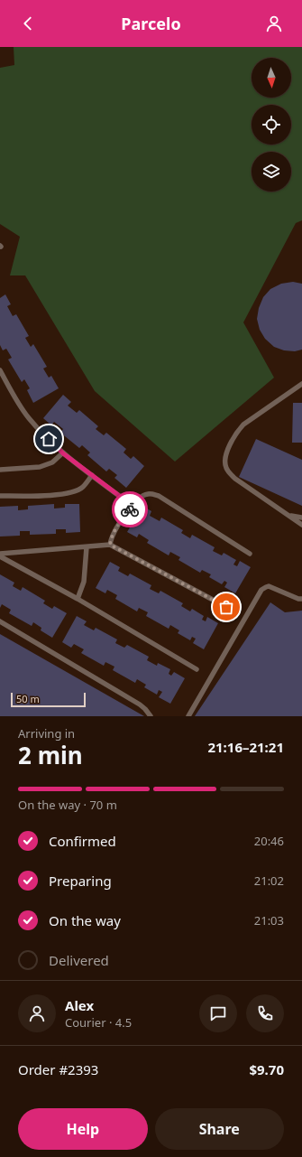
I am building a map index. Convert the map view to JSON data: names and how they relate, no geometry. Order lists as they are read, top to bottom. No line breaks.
{"scale_bar":"50 m","north":"bottom","page":{"header":"Parcelo","scale":"50 m","heading":["2 min","Arriving in","21:16–21:21"],"panel":["Alex","Courier · 4.5","Order #2393","$9.70"],"bar":"On the way · 70 m","list":[["Confirmed","20:46"],["Preparing","21:02"],["On the way","21:03"],"Delivered"],"buttons":["Help","Share"]}}
